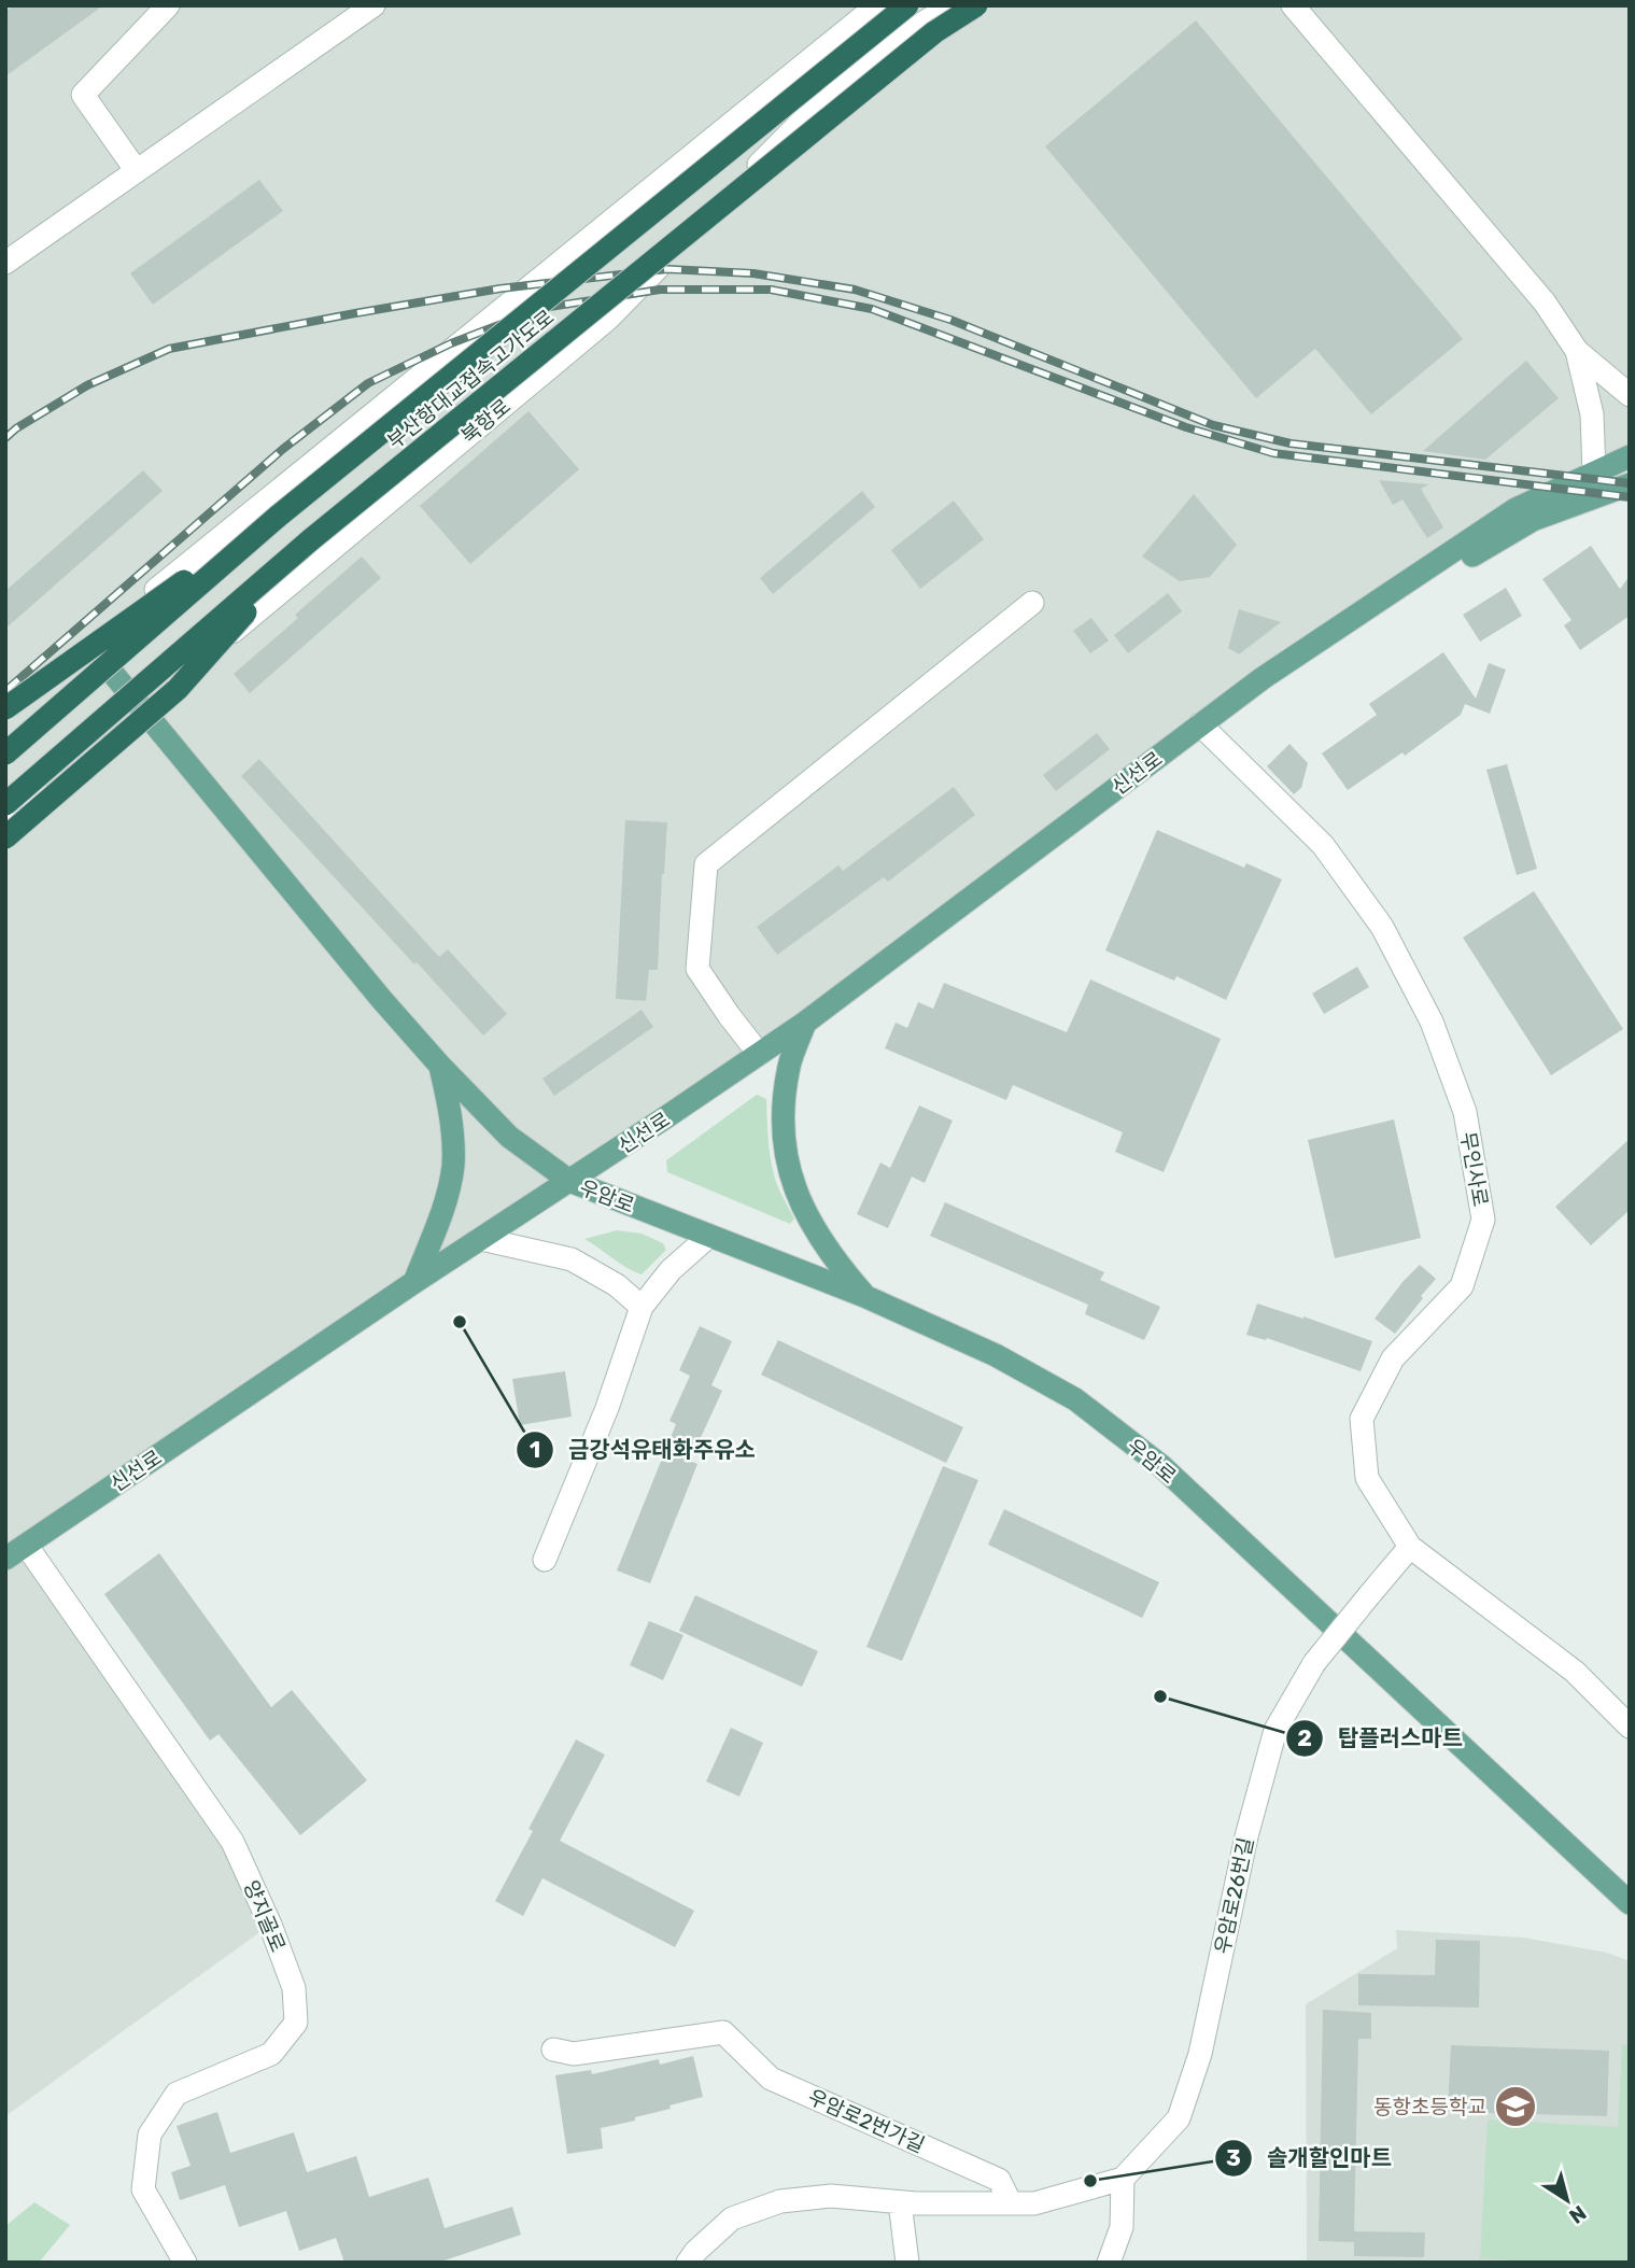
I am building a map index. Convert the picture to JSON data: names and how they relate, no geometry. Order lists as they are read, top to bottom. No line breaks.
{"streets":{"highway":["부산항대교접속고가도로"],"main road":["신선로","우암로"],"street":["북항로","무인사로","우암로26번길","양지골로","우암로2번가길"]},"crossings":[["북항로","우암로"],["신선로","무인사로"],["신선로","우암로"],["신선로","양지골로"],["무인사로","우암로26번길"]],"places":{"other":["금강석유태화주유소","탑플러스마트","솔개할인마트"],"school or university":["동항초등학교"]},"north":"bottom right"}
